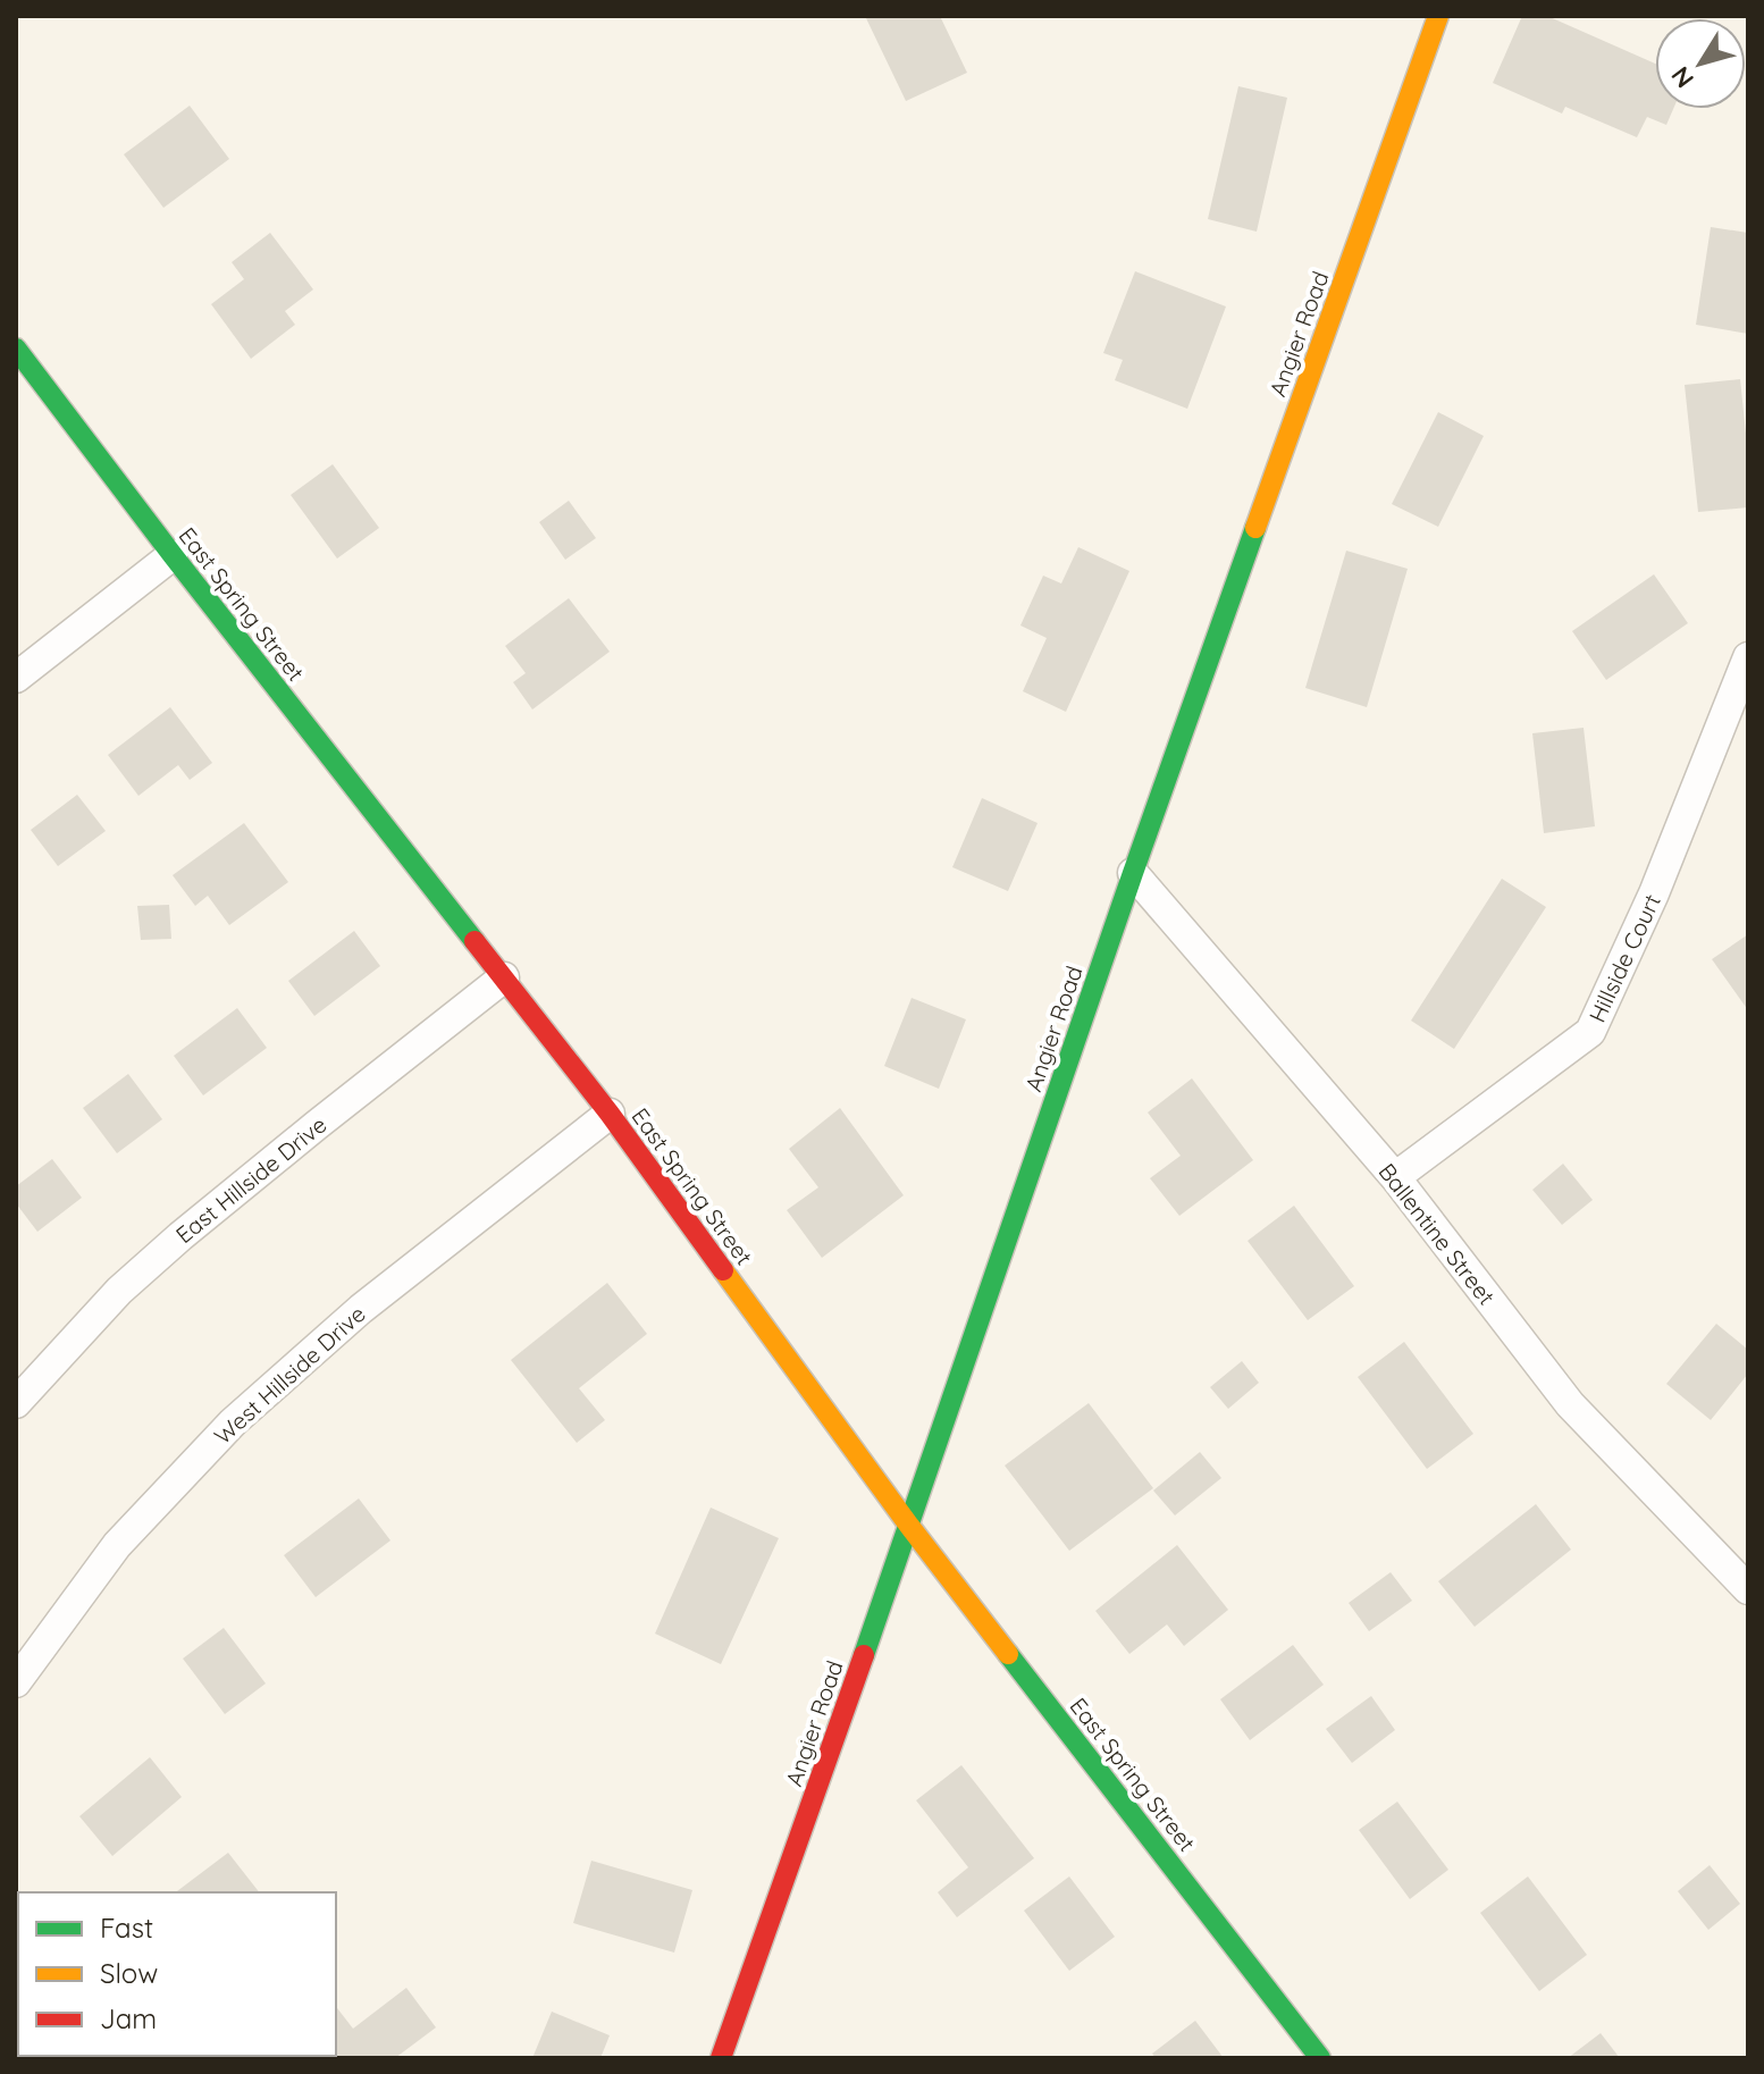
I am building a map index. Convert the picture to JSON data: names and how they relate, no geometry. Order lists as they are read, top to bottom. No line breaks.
{"streets":{"street":["Angier Road","East Spring Street","Hillside Court","East Hillside Drive","Ballentine Street","West Hillside Drive"]},"crossings":[["Angier Road","East Spring Street"],["Angier Road","Ballentine Street"],["East Spring Street","East Hillside Drive"],["East Spring Street","West Hillside Drive"],["Hillside Court","Ballentine Street"]],"legend":["Fast","Slow","Jam"],"north":"bottom left"}
